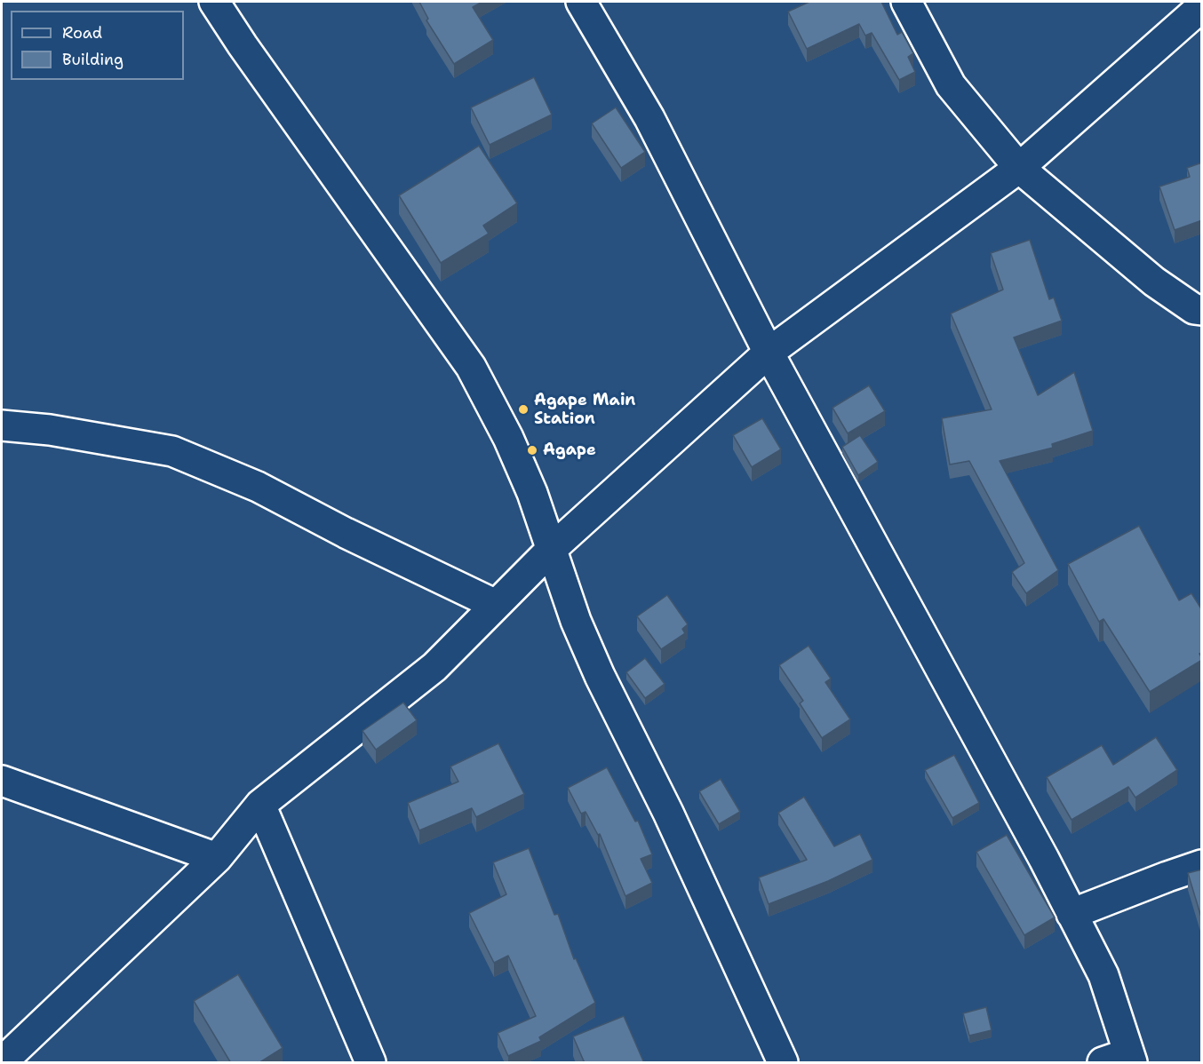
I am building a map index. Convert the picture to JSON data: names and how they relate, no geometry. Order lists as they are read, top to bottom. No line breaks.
{"places":["Agape Main Station","Agape"],"legend":["Road","Building"]}
